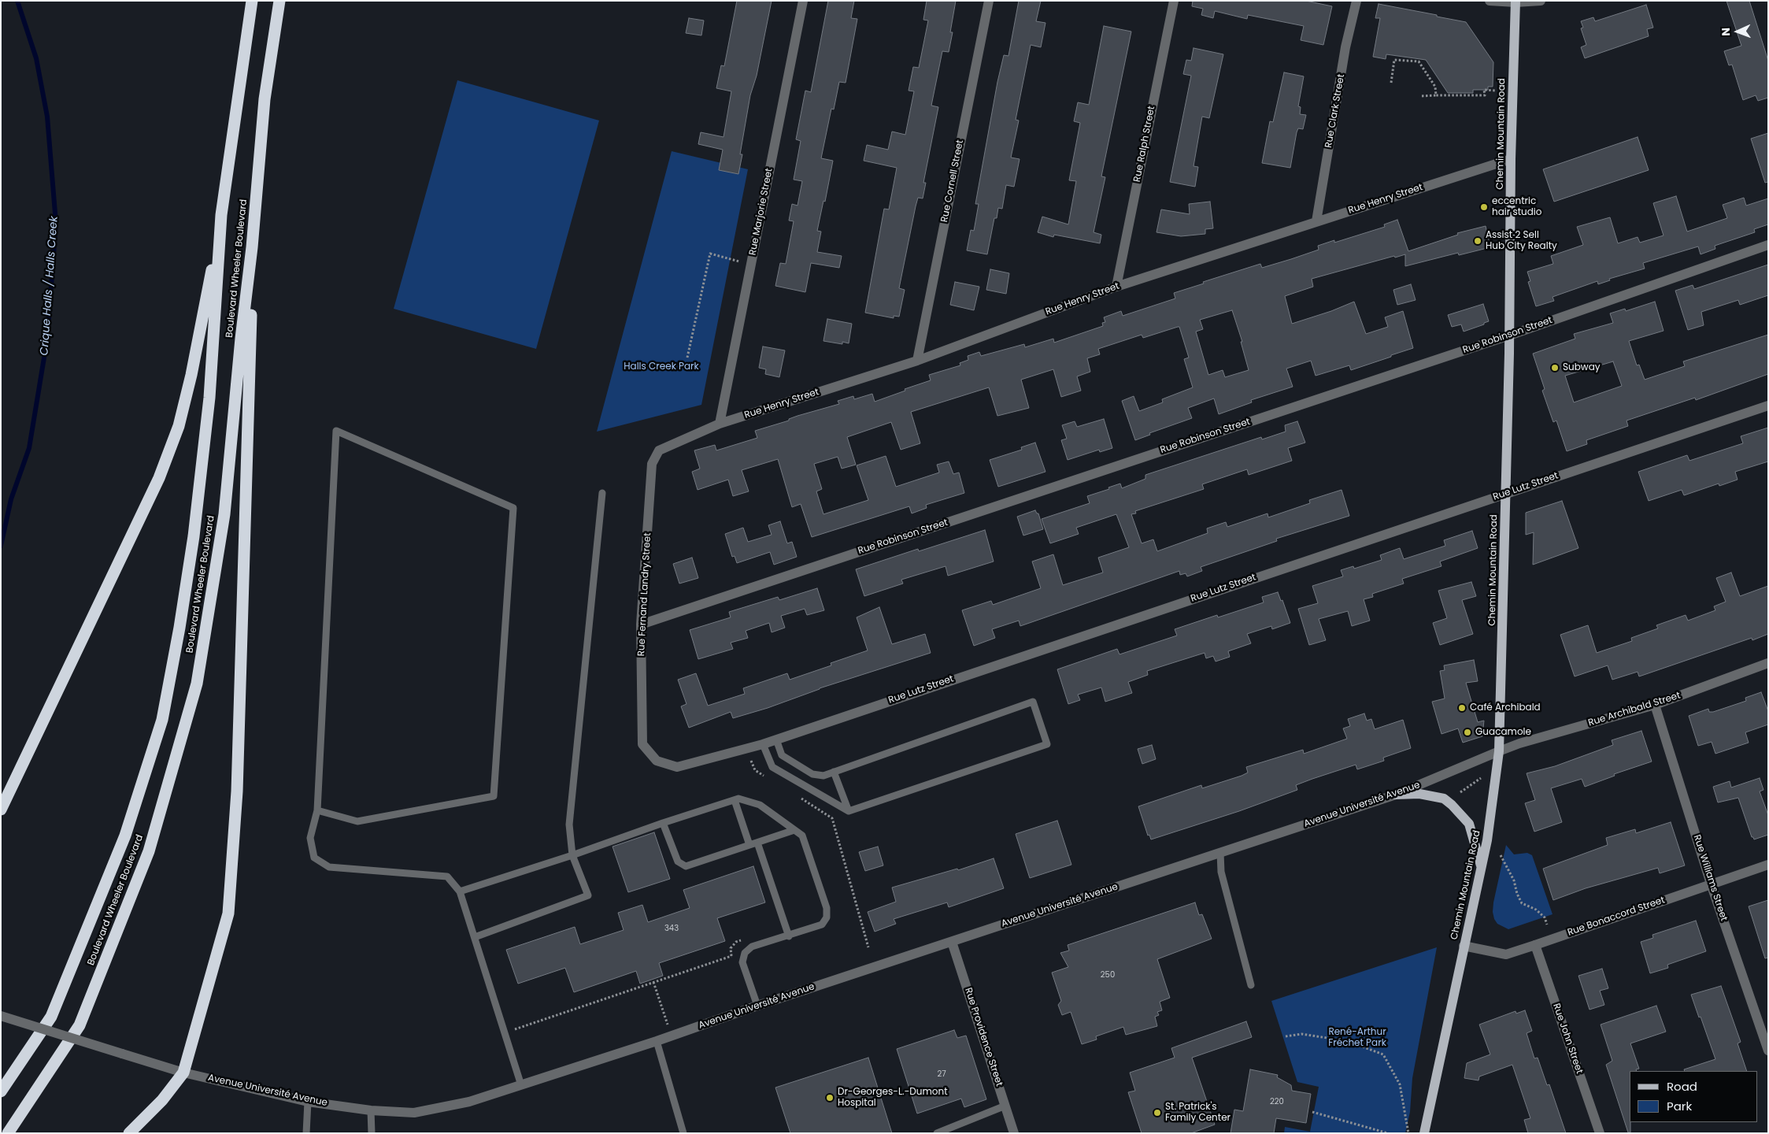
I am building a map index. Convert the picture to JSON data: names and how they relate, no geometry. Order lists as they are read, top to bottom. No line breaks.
{"streets":{"highway":["Boulevard Wheeler Boulevard"],"main road":["Chemin Mountain Road"],"street":["Rue Clark Street","Rue Ralph Street","Rue Cornell Street","Rue Henry Street","Rue Marjorie Street","Rue Robinson Street","Rue Lutz Street","Rue Fernand Landry Street","Rue Archibald Street","Avenue Université Avenue","Rue Williams Street","Rue Bonaccord Street","Rue Providence Street","Rue John Street"]},"crossings":[["Rue Clark Street","Rue Henry Street"],["Chemin Mountain Road","Rue Henry Street"],["Chemin Mountain Road","Rue Robinson Street"],["Chemin Mountain Road","Rue Lutz Street"],["Chemin Mountain Road","Rue Archibald Street"],["Chemin Mountain Road","Avenue Université Avenue"],["Chemin Mountain Road","Rue Bonaccord Street"],["Rue Ralph Street","Rue Henry Street"],["Rue Cornell Street","Rue Henry Street"],["Rue Henry Street","Rue Marjorie Street"],["Rue Henry Street","Rue Fernand Landry Street"],["Rue Robinson Street","Rue Fernand Landry Street"],["Rue Lutz Street","Rue Fernand Landry Street"],["Rue Archibald Street","Avenue Université Avenue"],["Rue Archibald Street","Rue Williams Street"],["Avenue Université Avenue","Rue Providence Street"],["Rue Williams Street","Rue Bonaccord Street"],["Rue Bonaccord Street","Rue John Street"]],"water":["Crique Halls / Halls Creek"],"parks":["Halls Creek Park","René-Arthur Fréchet Park"],"places":["eccentric hair studio","Assist 2 Sell Hub City Realty","Subway","Café Archibald","Guacamole","Dr-Georges-L.-Dumont Hospital","St. Patrick's Family Center"],"house_numbers":["343","250","27","220"],"legend":["Road","Park"],"north":"left"}
